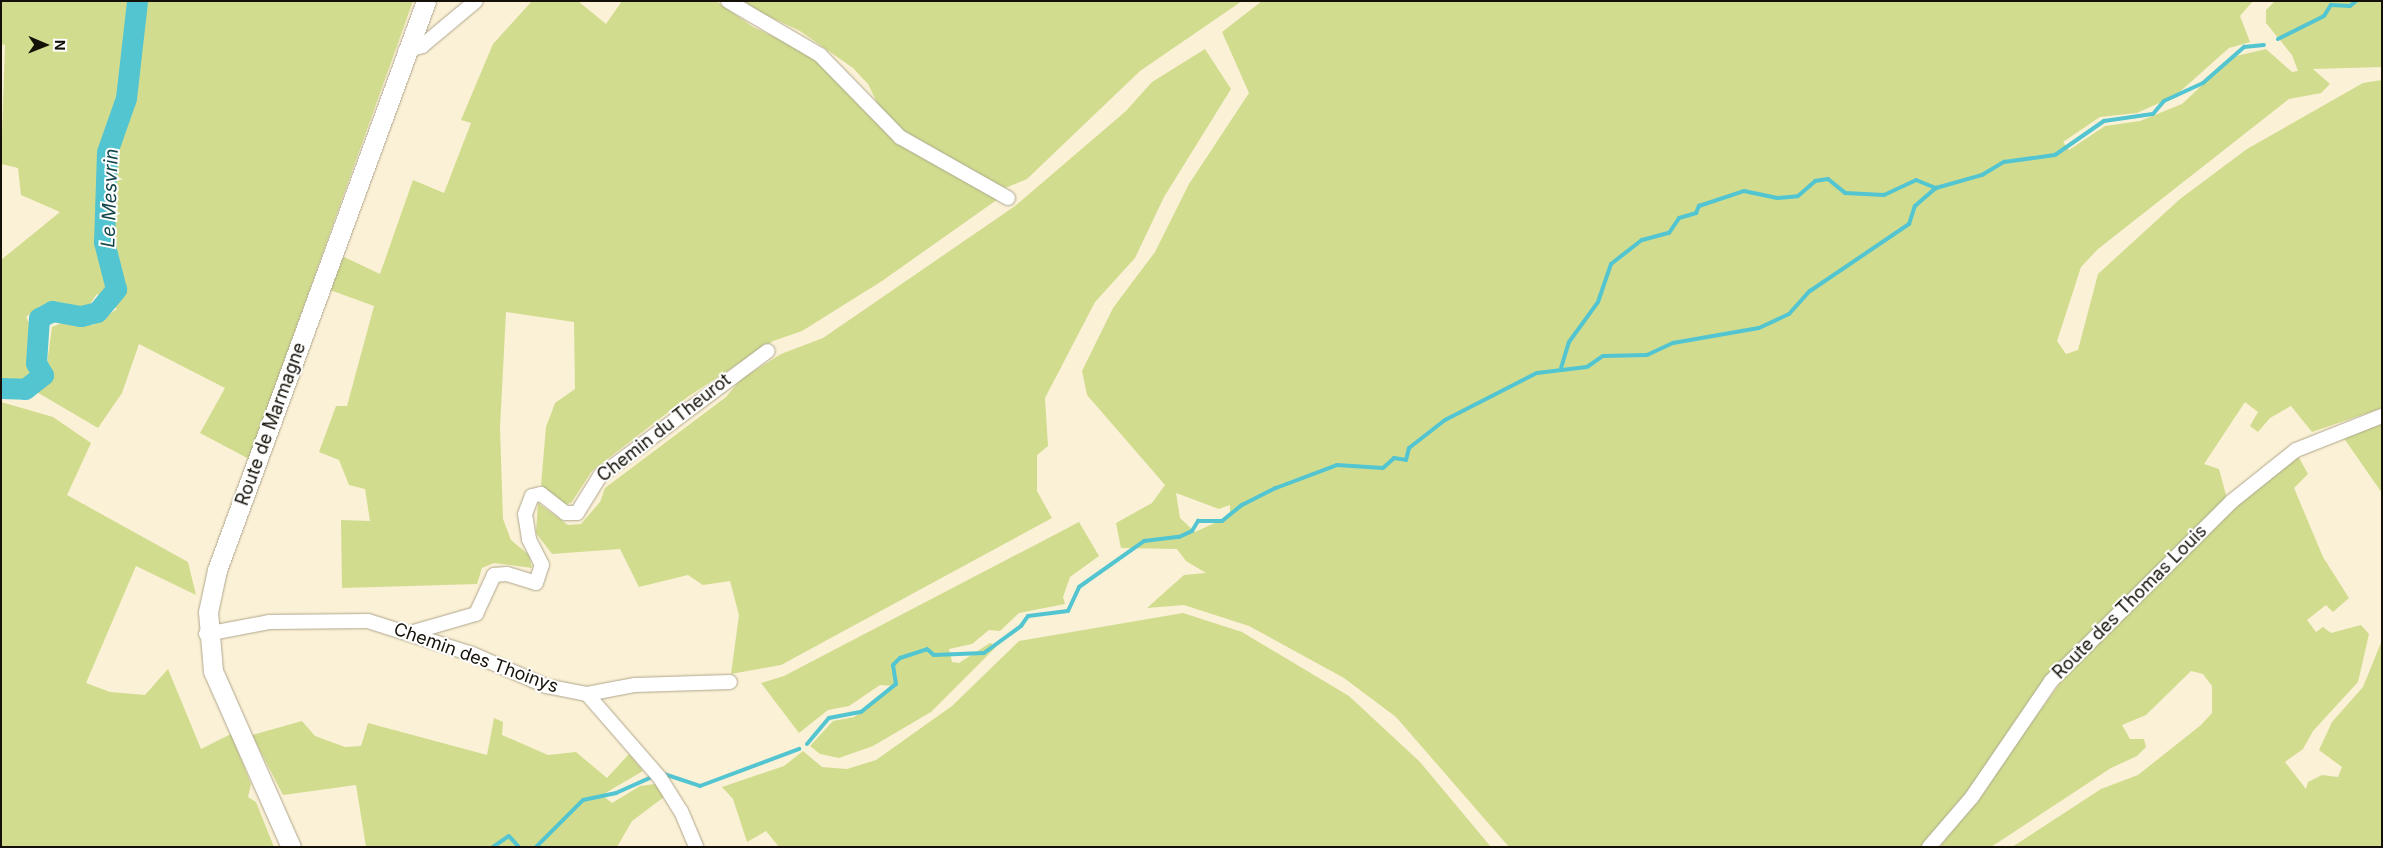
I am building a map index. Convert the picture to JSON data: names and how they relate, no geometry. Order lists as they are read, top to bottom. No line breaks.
{"streets":{"main road":["Route de Marmagne"],"street":["Chemin du Theurot","Route des Thomas Louis","Chemin des Thoinys"]},"crossings":[["Route de Marmagne","Chemin des Thoinys"],["Chemin du Theurot","Chemin des Thoinys"]],"water":["Le Mesvrin"],"north":"right"}
